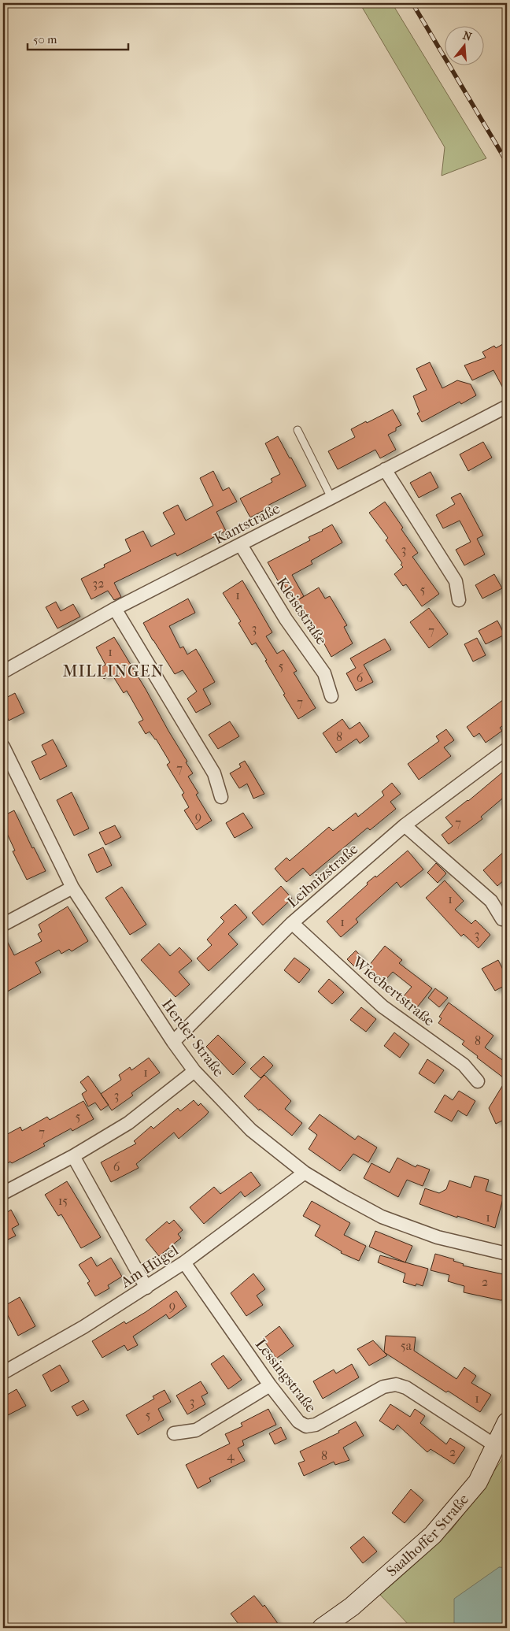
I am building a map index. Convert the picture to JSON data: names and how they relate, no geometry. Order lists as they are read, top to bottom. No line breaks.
{"streets":{"street":["Kantstraße","Kleiststraße","Leibnizstraße","Wiechertstraße","Herder Straße","Am Hügel","Lessingstraße","Saalhoffer Straße"]},"crossings":[["Kantstraße","Kleiststraße"],["Leibnizstraße","Wiechertstraße"],["Leibnizstraße","Herder Straße"],["Herder Straße","Am Hügel"],["Am Hügel","Lessingstraße"],["Lessingstraße","Saalhoffer Straße"]],"districts":["MILLINGEN"],"house_numbers":["3","32","5","1","3","7","1","5","6","7","8","7","9","7","1","1","3","8","1","3","5","7","6","15","1","2","9","5a","1","3","5","2","4","8"],"scale_bar":"50 m","north":"top"}
